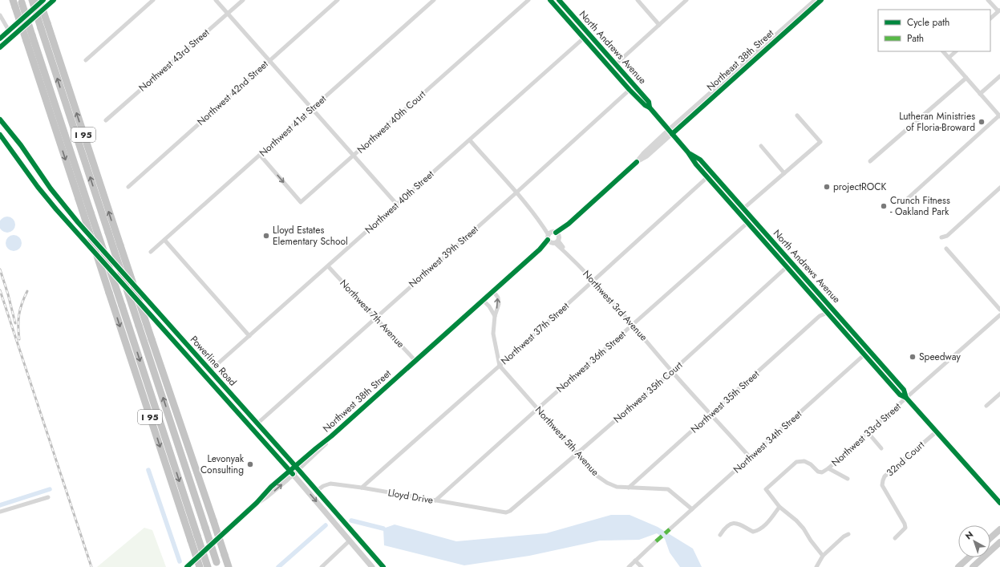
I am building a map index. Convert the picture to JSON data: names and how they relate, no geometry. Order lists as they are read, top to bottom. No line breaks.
{"streets":{"highway":["I 95"],"main road":["North Andrews Avenue","Powerline Road"],"street":["Northwest 43rd Street","Northeast 38th Street","Northwest 42nd Street","Northwest 40th Court","Northwest 41st Street","Northwest 40th Street","Northwest 39th Street","Northwest 3rd Avenue","Northwest 7th Avenue","Northwest 37th Street","Northwest 36th Street","Northwest 35th Court","Northwest 38th Street","Northwest 35th Street","Northwest 33rd Street","Northwest 5th Avenue","Northwest 34th Street","32nd Court","Lloyd Drive"]},"crossings":[["North Andrews Avenue","Northeast 38th Street"],["North Andrews Avenue","Northwest 40th Street"],["North Andrews Avenue","Northwest 39th Street"],["North Andrews Avenue","Northwest 37th Street"],["North Andrews Avenue","Northwest 36th Street"],["North Andrews Avenue","Northwest 35th Court"],["North Andrews Avenue","Northwest 38th Street"],["North Andrews Avenue","Northwest 35th Street"],["North Andrews Avenue","Northwest 33rd Street"],["North Andrews Avenue","Northwest 34th Street"],["North Andrews Avenue","32nd Court"],["Northeast 38th Street","Northwest 38th Street"],["Northwest 40th Court","Northwest 41st Street"],["Northwest 40th Street","Northwest 3rd Avenue"],["Northwest 40th Street","Northwest 7th Avenue"],["Northwest 40th Street","Powerline Road"],["Northwest 39th Street","Northwest 3rd Avenue"],["Northwest 39th Street","Northwest 7th Avenue"],["Northwest 39th Street","Powerline Road"],["Northwest 3rd Avenue","Northwest 37th Street"],["Northwest 3rd Avenue","Northwest 36th Street"],["Northwest 3rd Avenue","Northwest 35th Court"],["Northwest 3rd Avenue","Northwest 38th Street"],["Northwest 3rd Avenue","Northwest 35th Street"],["Northwest 3rd Avenue","Northwest 34th Street"],["Northwest 7th Avenue","Northwest 38th Street"],["Northwest 37th Street","Northwest 5th Avenue"],["Northwest 37th Street","Lloyd Drive"],["Powerline Road","Northwest 38th Street"],["Powerline Road","Lloyd Drive"],["Northwest 36th Street","Northwest 5th Avenue"],["Northwest 36th Street","Lloyd Drive"],["Northwest 35th Court","Northwest 5th Avenue"],["Northwest 35th Court","Lloyd Drive"],["Northwest 38th Street","Northwest 5th Avenue"],["Northwest 35th Street","Northwest 5th Avenue"],["Northwest 5th Avenue","Northwest 34th Street"]],"places":["Lutheran Ministries of Floria-Broward","projectROCK","Crunch Fitness - Oakland Park","Lloyd Estates Elementary School","Speedway","Levonyak Consulting"],"legend":["Cycle path","Path"],"north":"top left"}
